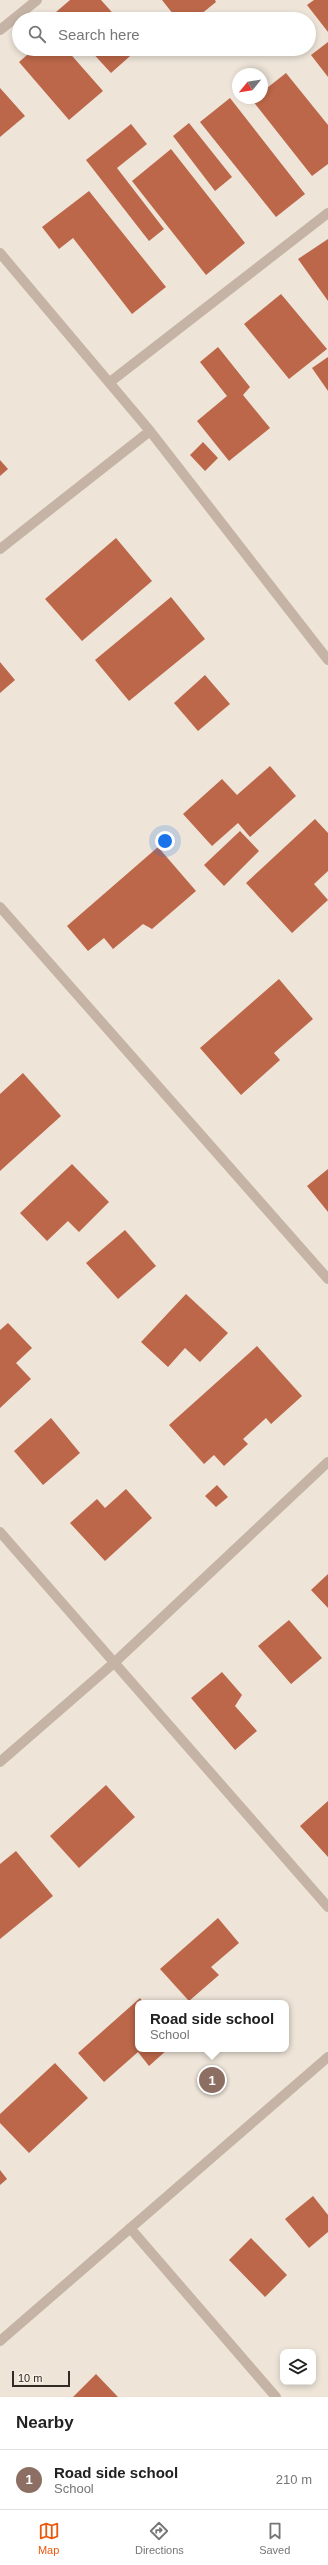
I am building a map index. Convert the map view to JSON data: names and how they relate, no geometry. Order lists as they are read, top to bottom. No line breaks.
{"scale_bar":"10 m","north":"bottom left","page":{"search":"Search here","popup":["Road side school","School"],"pins":"1","scale":"10 m","heading":"Nearby","list":[{"mark":"1","name":"Road side school","note":"School","value":"210 m"}],"nav":["Map","Directions","Saved"]}}
